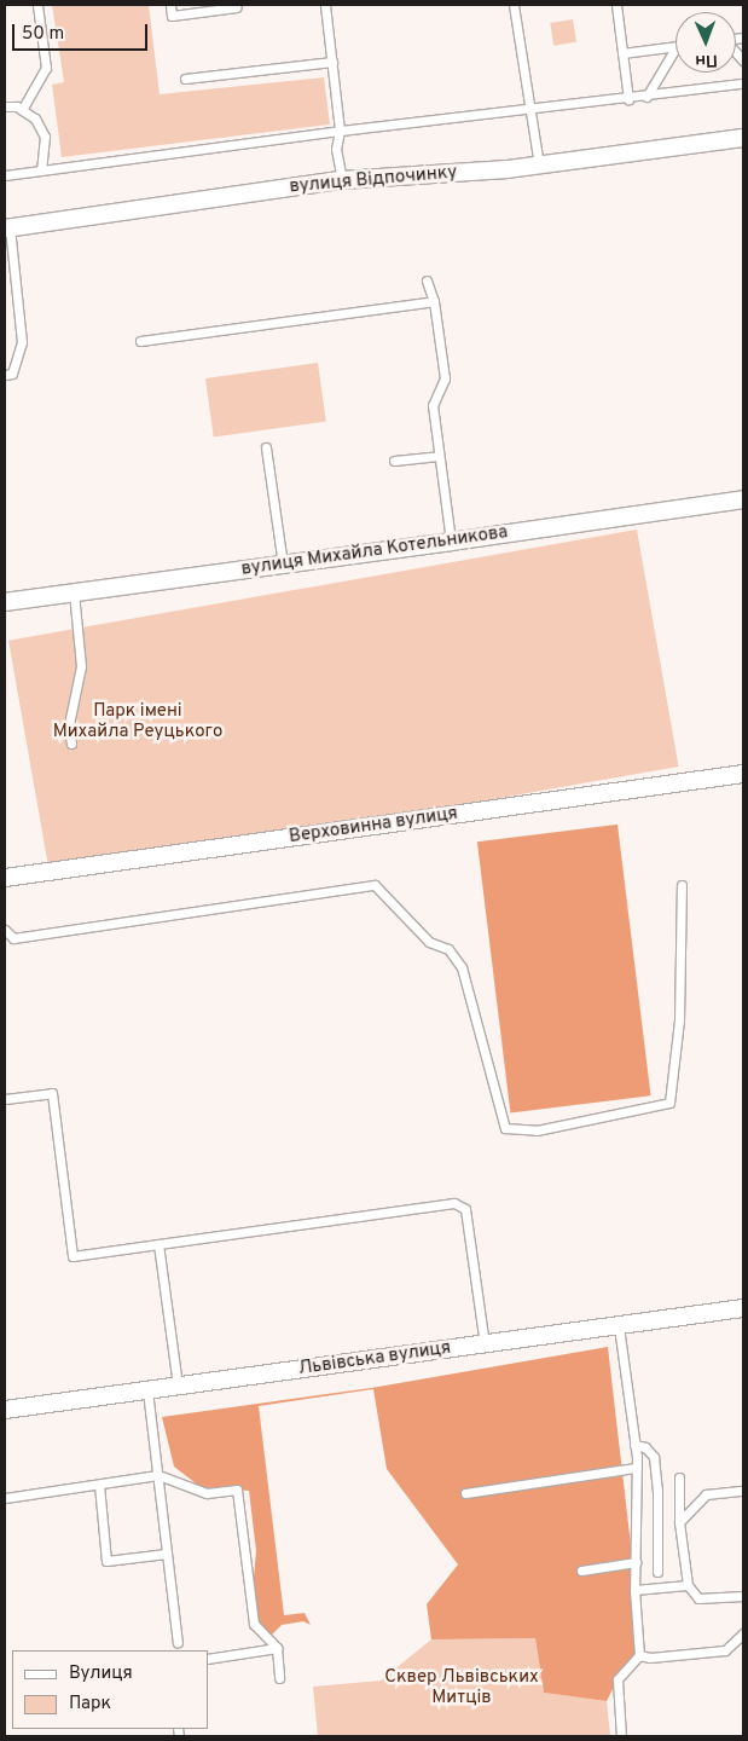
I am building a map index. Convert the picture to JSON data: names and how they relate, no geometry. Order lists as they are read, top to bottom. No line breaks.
{"streets":{"street":["вулиця Відпочинку","вулиця Михайла Котельникова","Верховинна вулиця","Львівська вулиця"]},"parks":["Парк імені Михайла Реуцького","Сквер Львівських Митців"],"legend":["Вулиця","Парк"],"scale_bar":"50 m","north":"bottom"}
